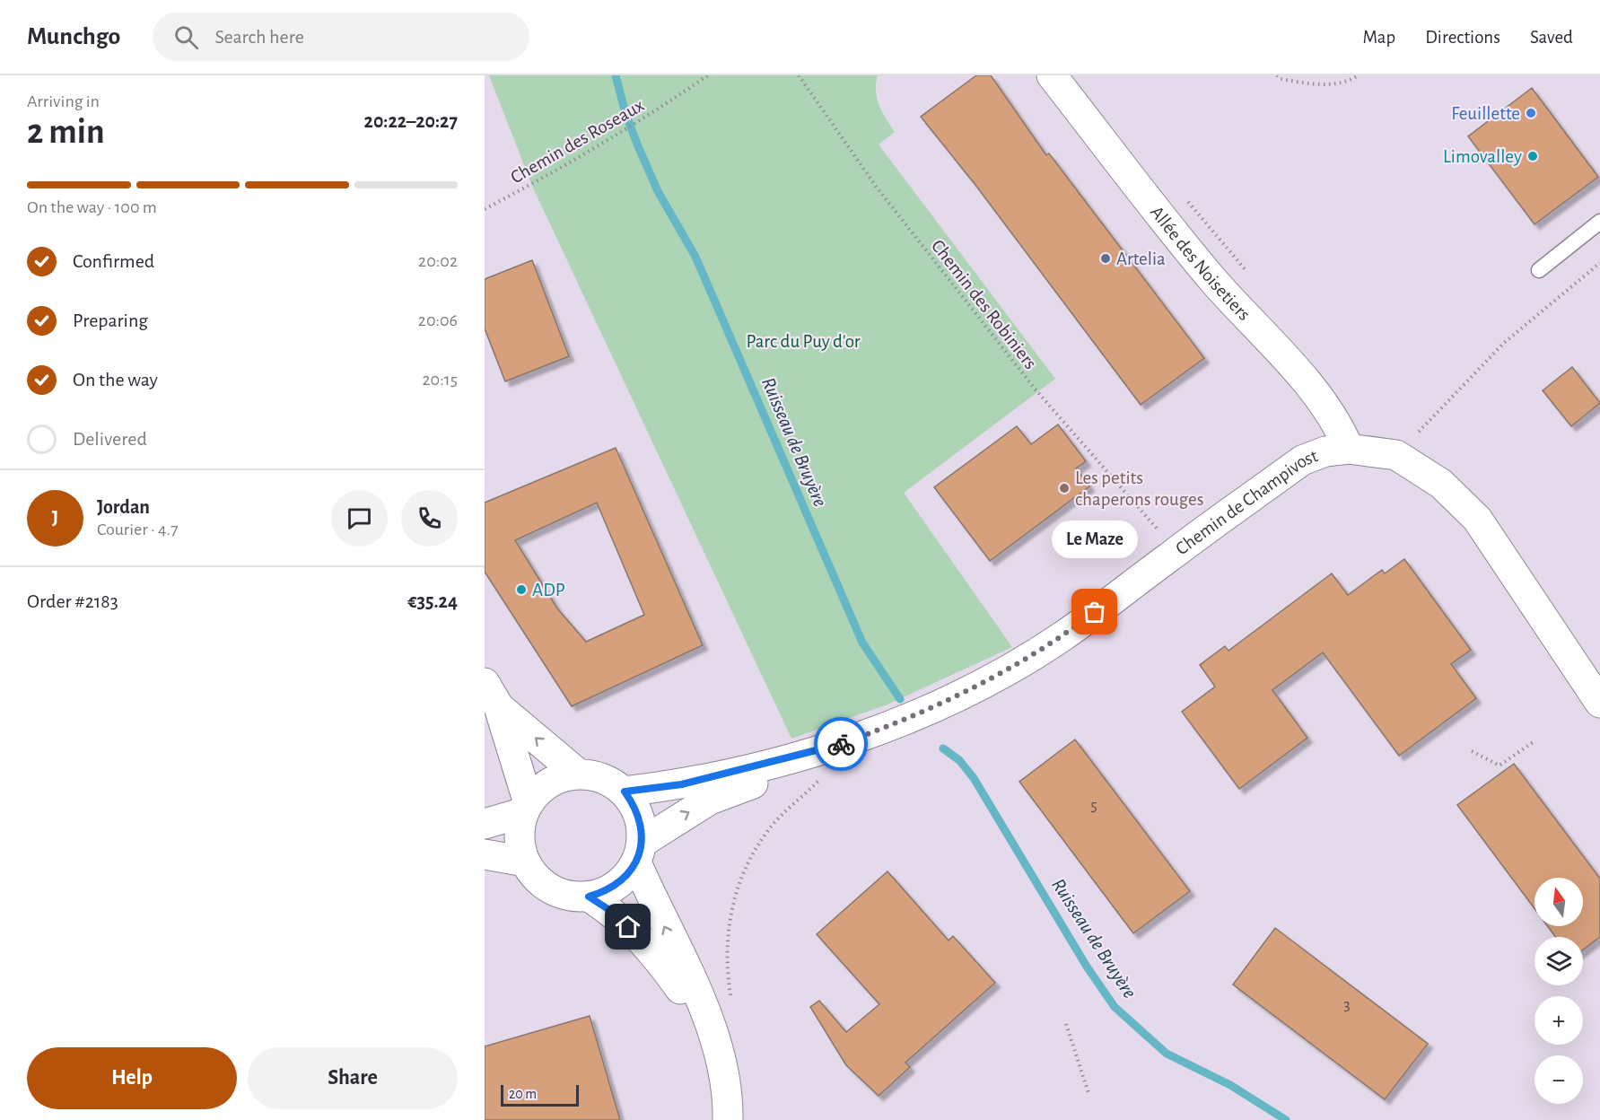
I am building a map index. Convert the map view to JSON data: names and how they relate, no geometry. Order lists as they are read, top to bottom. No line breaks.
{"streets":{"street":["Allée des Noisetiers","Chemin de Champivost"],"path":["Chemin des Roseaux","Chemin des Robiniers"]},"crossings":[["Allée des Noisetiers","Chemin de Champivost"]],"water":["Ruisseau de Bruyère"],"parks":["Parc du Puy d'or"],"places":["Feuillette","Limovalley","Artelia","Les petits chaperons rouges","ADP","Le Maze"],"house_numbers":["5","3"],"scale_bar":"20 m","north":"top","page":{"header":"Munchgo","search":"Search here","nav":["Map","Directions","Saved"],"heading":["2 min","Arriving in","20:22–20:27"],"panel":["Jordan","Courier · 4.7","Order #2183","€35.24"],"bar":"On the way · 100 m","list":[["Confirmed","20:02"],["Preparing","20:06"],["On the way","20:15"],"Delivered"],"round":"J","bubble":"Le Maze","map_buttons":["+","−"],"buttons":["Help","Share"],"scale":"20 m"}}
